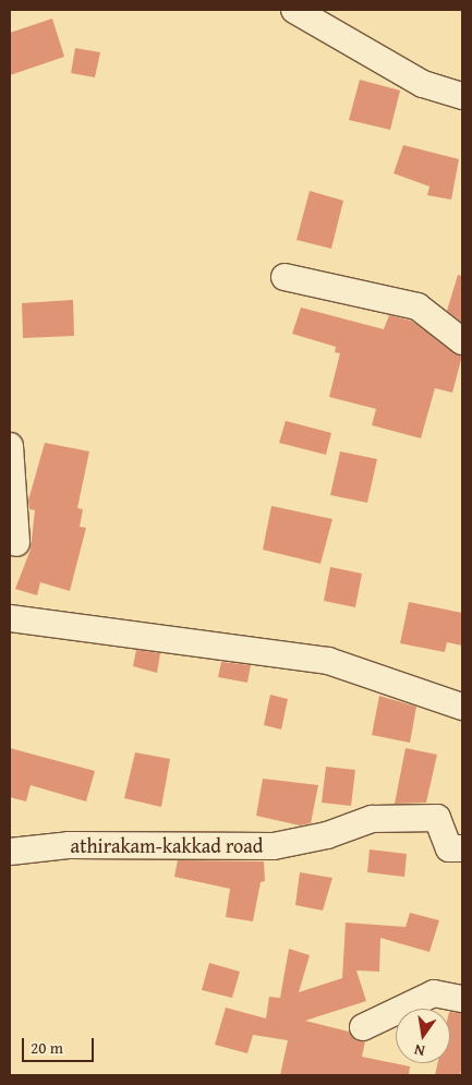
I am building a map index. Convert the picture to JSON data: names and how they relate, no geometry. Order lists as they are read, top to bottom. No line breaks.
{"streets":{"street":["athirakam-kakkad road"]},"scale_bar":"20 m","north":"bottom"}
